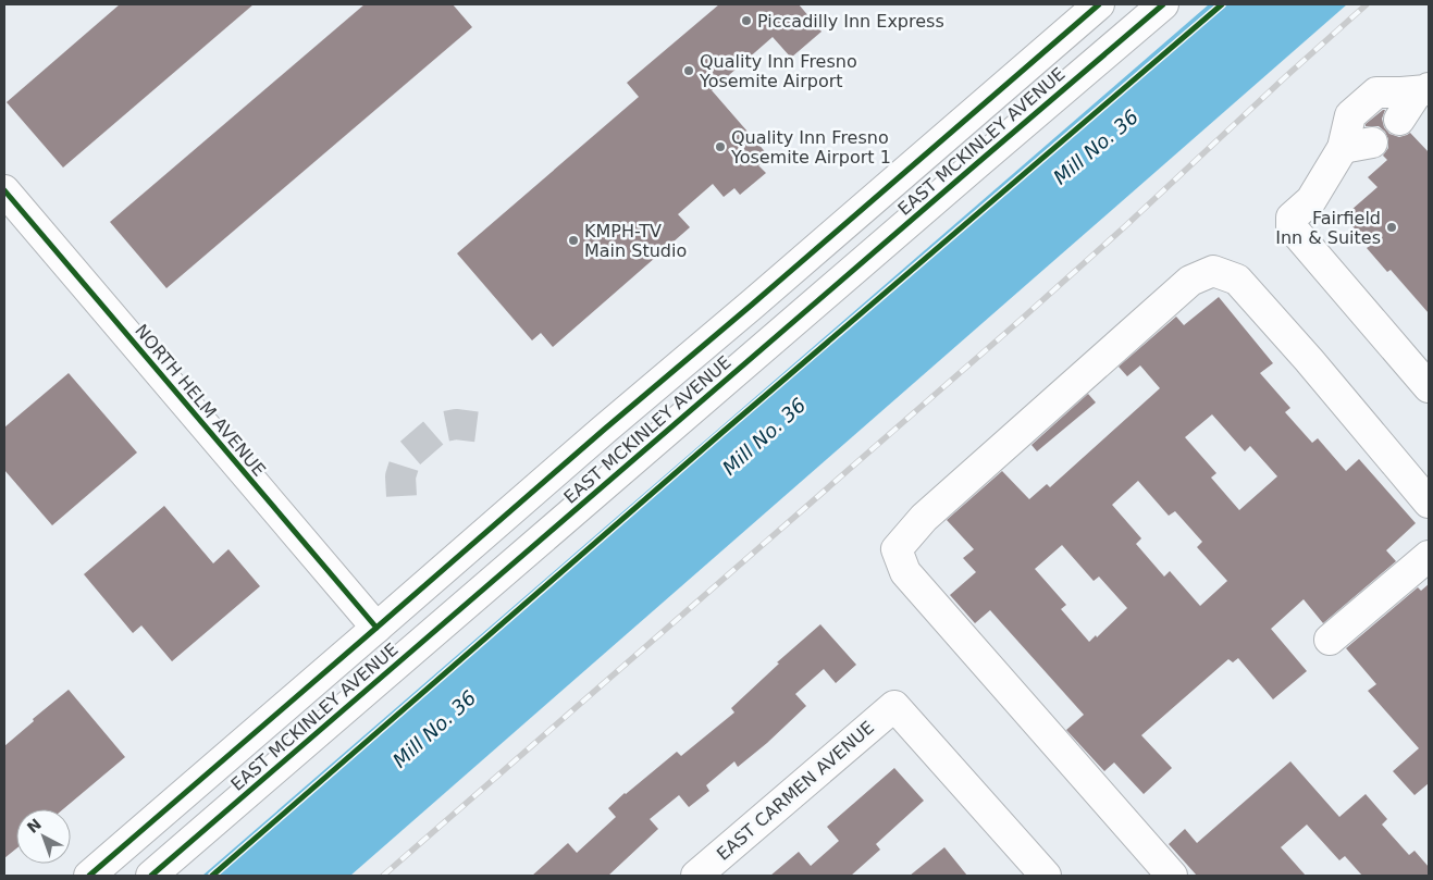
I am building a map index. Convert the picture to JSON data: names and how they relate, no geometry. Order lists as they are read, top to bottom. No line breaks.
{"streets":{"main road":["EAST MCKINLEY AVENUE","NORTH HELM AVENUE","EAST CARMEN AVENUE"]},"crossings":[["EAST MCKINLEY AVENUE","NORTH HELM AVENUE"]],"water":["Mill No. 36"],"places":["Piccadilly Inn Express","Quality Inn Fresno Yosemite Airport","Quality Inn Fresno Yosemite Airport 1","Fairfield Inn & Suites","KMPH-TV Main Studio"],"north":"top left"}
